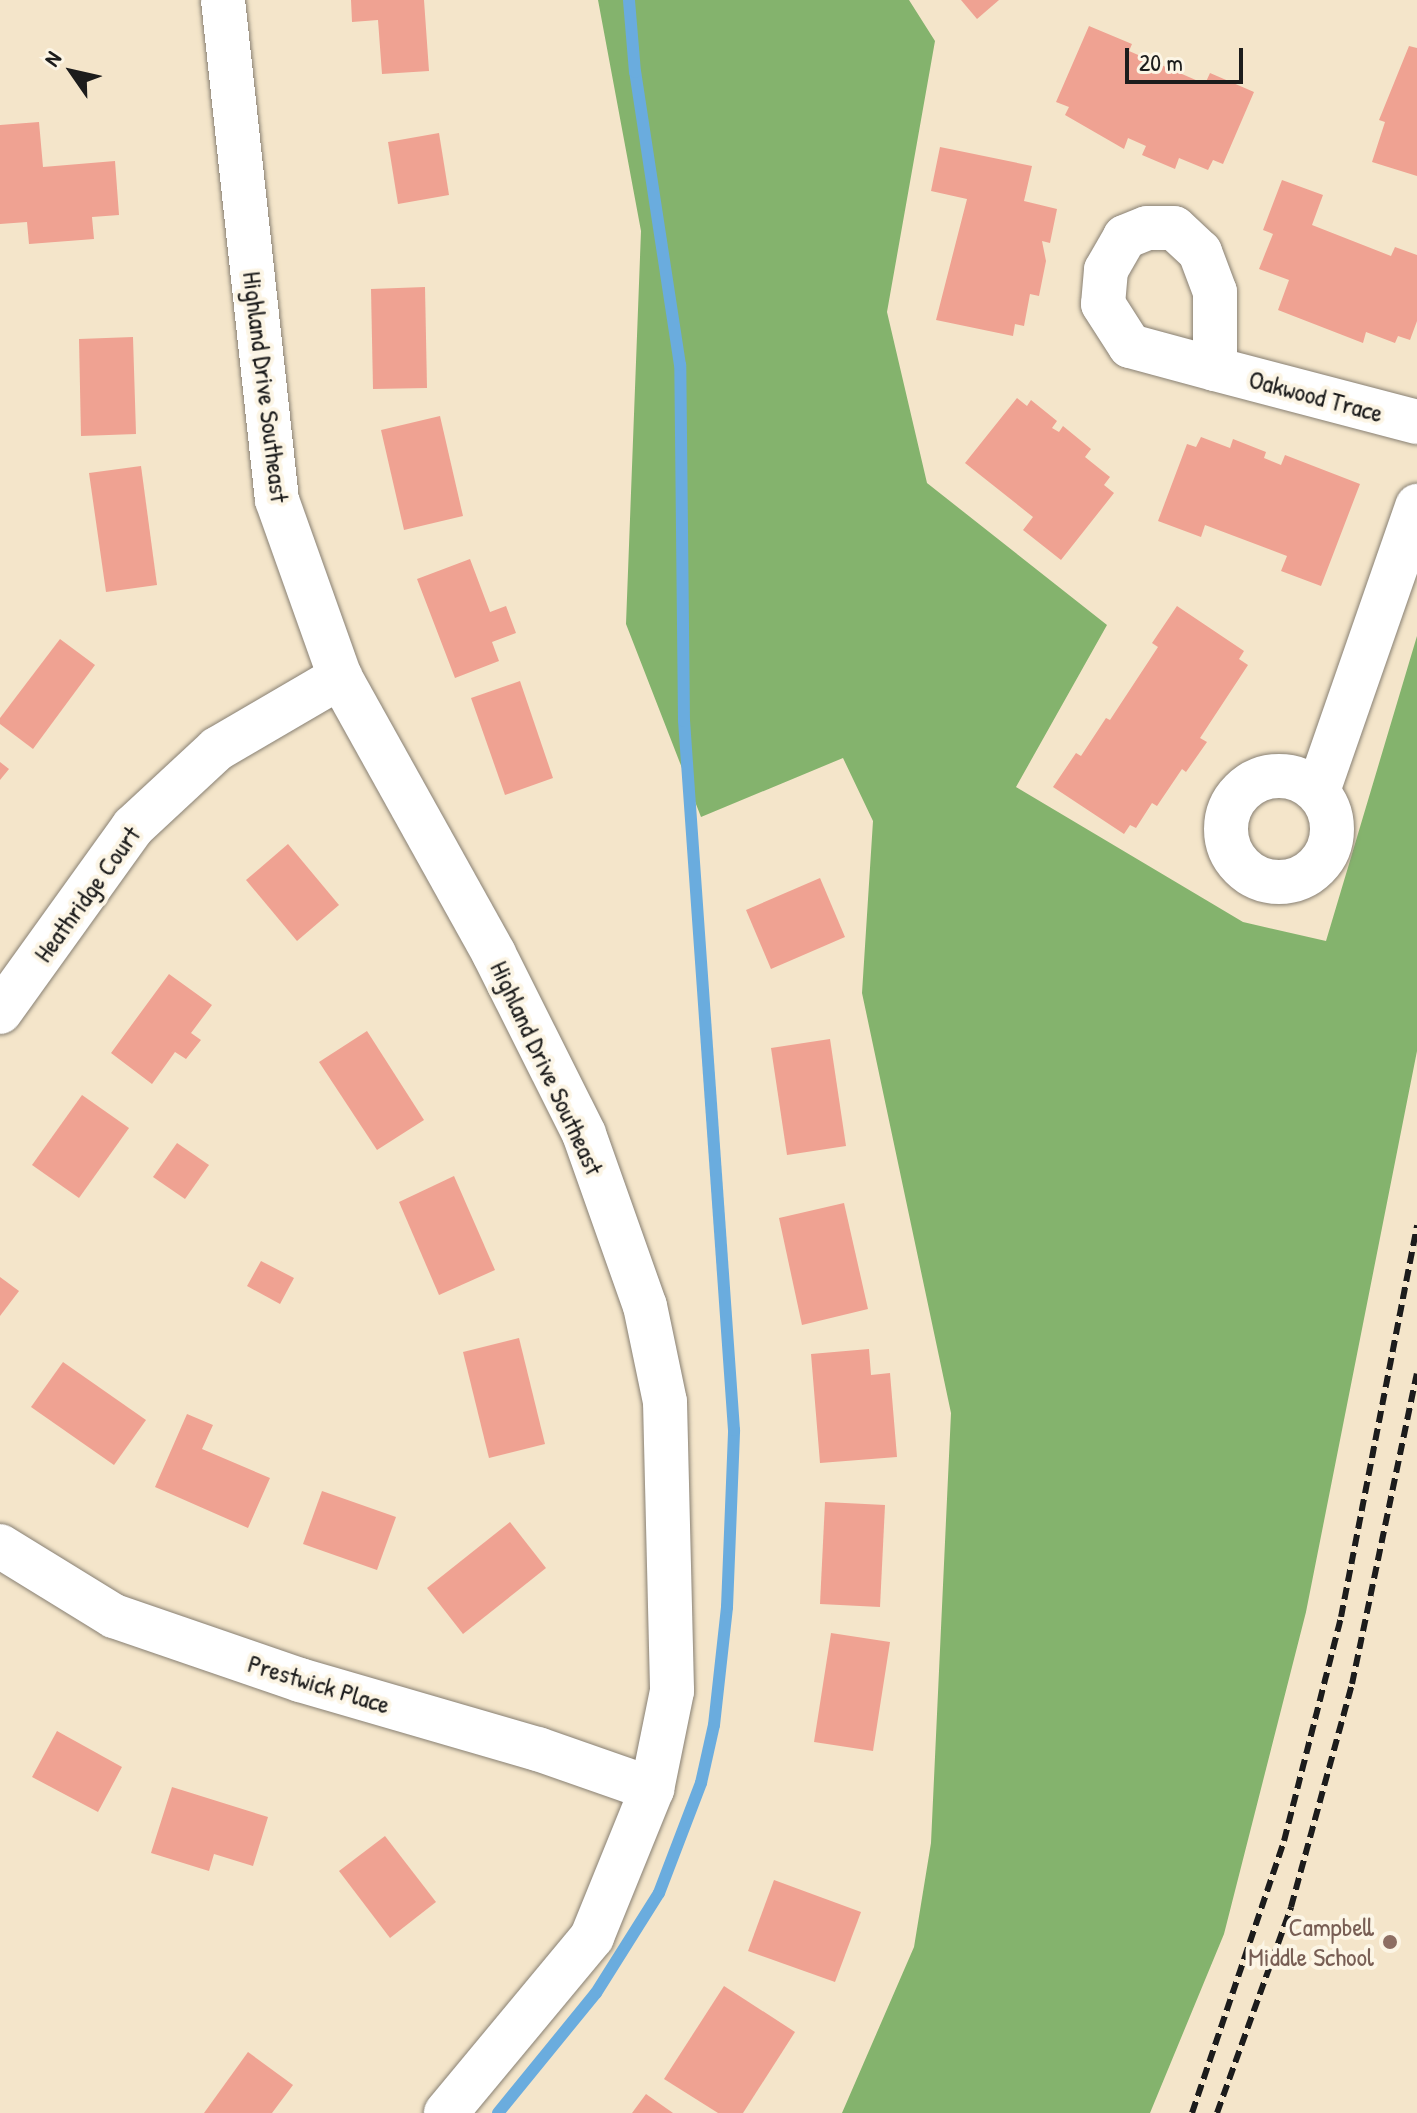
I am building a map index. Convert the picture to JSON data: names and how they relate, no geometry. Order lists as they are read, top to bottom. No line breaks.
{"streets":{"street":["Highland Drive Southeast","Oakwood Trace","Heathridge Court","Prestwick Place"]},"crossings":[["Highland Drive Southeast","Heathridge Court"],["Highland Drive Southeast","Prestwick Place"]],"places":["Campbell Middle School"],"scale_bar":"20 m","north":"top left"}
